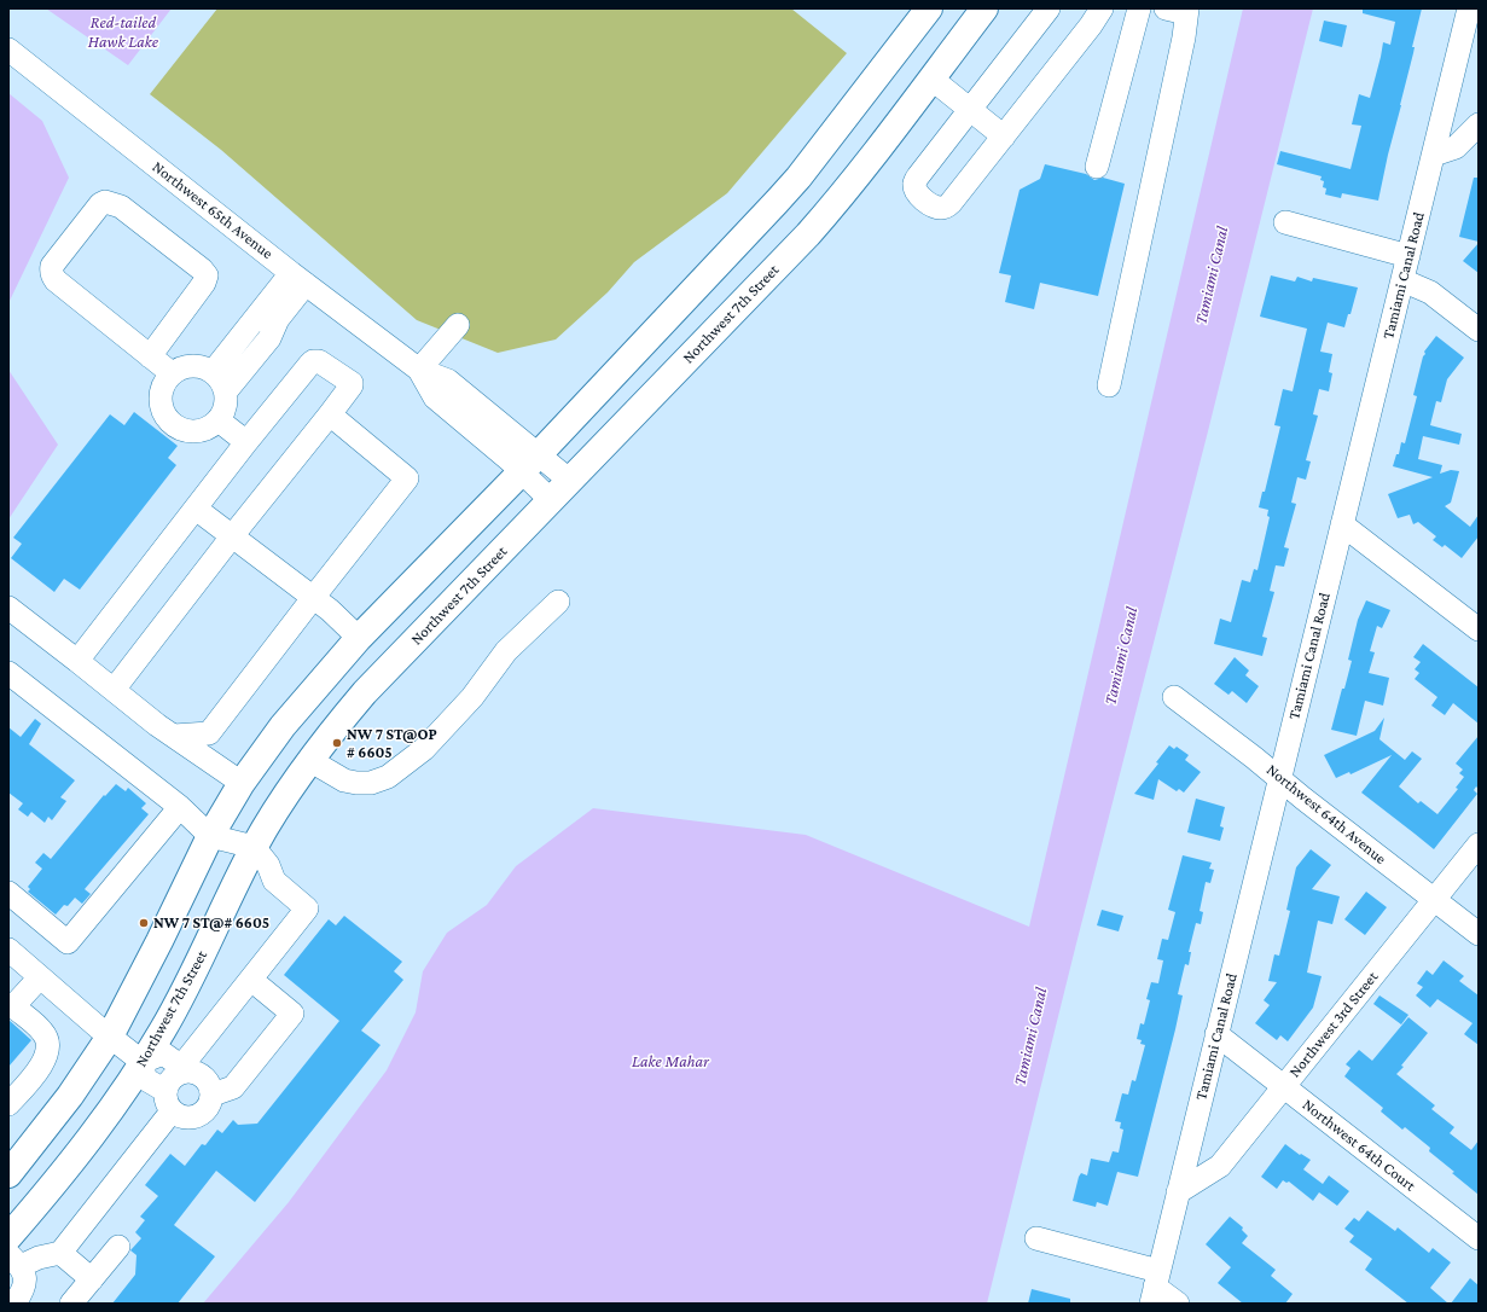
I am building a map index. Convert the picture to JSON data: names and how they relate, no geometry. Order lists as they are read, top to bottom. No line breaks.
{"streets":{"main road":["Northwest 7th Street"],"street":["Northwest 65th Avenue","Tamiami Canal Road","Northwest 64th Avenue","Northwest 3rd Street","Northwest 64th Court"]},"crossings":[["Northwest 65th Avenue","Northwest 7th Street"],["Tamiami Canal Road","Northwest 64th Avenue"],["Tamiami Canal Road","Northwest 3rd Street"],["Tamiami Canal Road","Northwest 64th Court"],["Northwest 64th Avenue","Northwest 3rd Street"],["Northwest 3rd Street","Northwest 64th Court"]],"water":["Red-tailed Hawk Lake","Tamiami Canal","Lake Mahar"],"places":["NW 7 ST@OP # 6605","NW 7 ST@# 6605"]}
